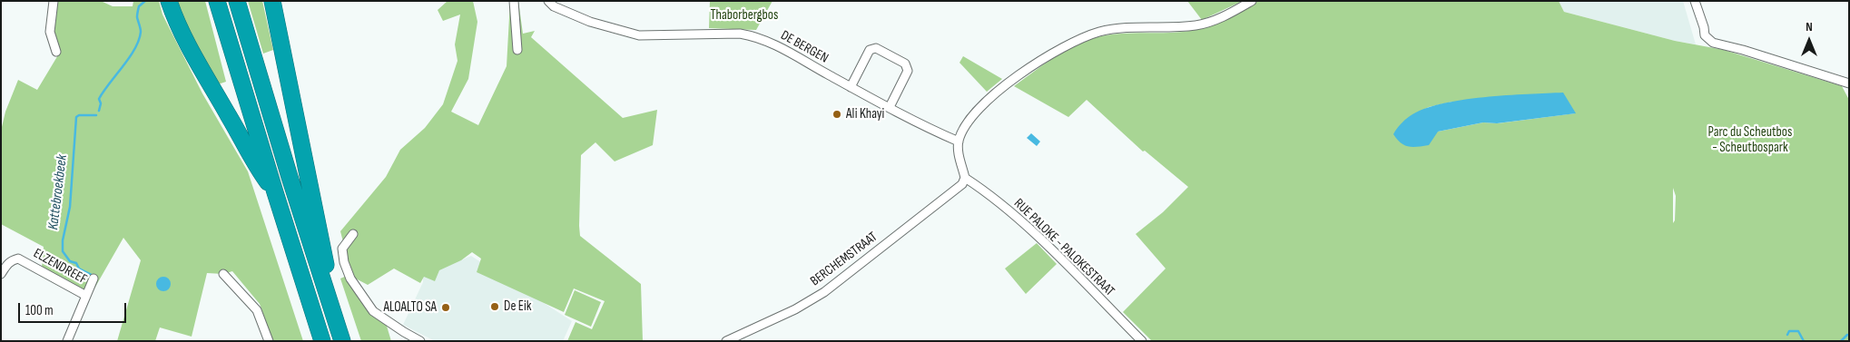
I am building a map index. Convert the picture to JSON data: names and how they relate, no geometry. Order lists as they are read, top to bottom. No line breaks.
{"streets":{"street":["DE BERGEN","RUE PALOKE - PALOKESTRAAT","BERCHEMSTRAAT","ELZENDREEF"]},"crossings":[["RUE PALOKE - PALOKESTRAAT","BERCHEMSTRAAT"]],"water":["Kattebroekbeek"],"parks":["Thaborbergbos","Parc du Scheutbos - Scheutbospark"],"places":["Ali Khayi","De Eik","ALOALTO SA"],"scale_bar":"100 m","north":"top"}
